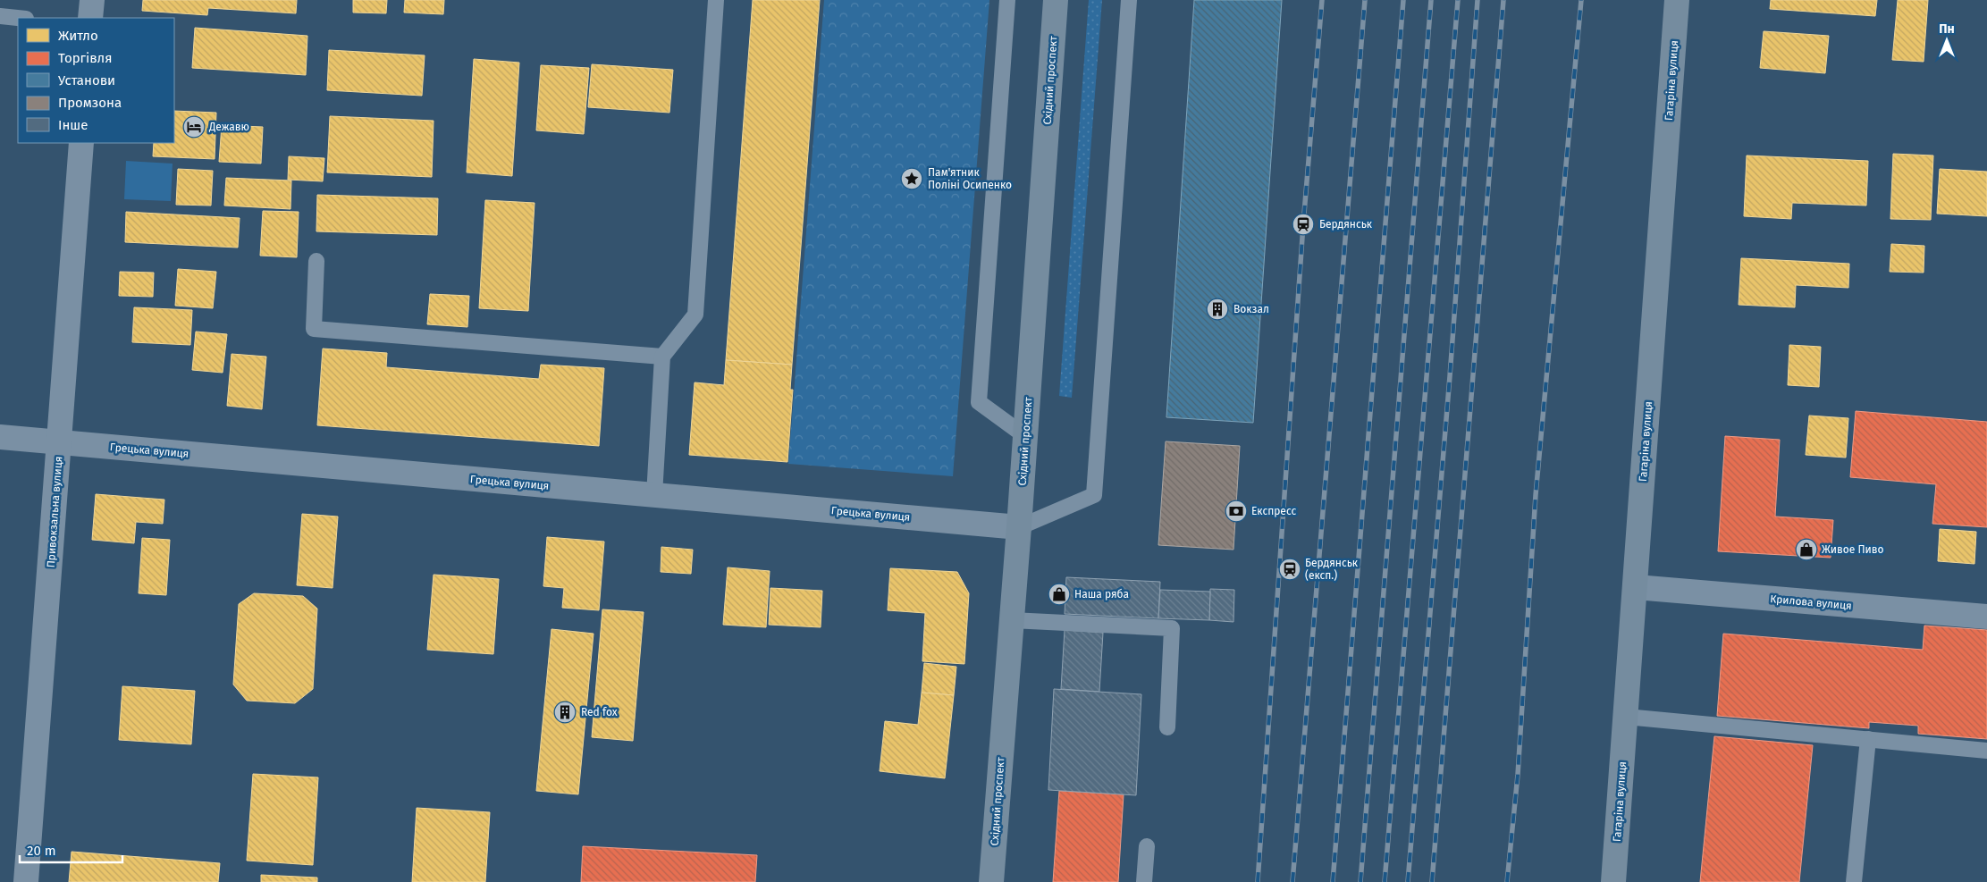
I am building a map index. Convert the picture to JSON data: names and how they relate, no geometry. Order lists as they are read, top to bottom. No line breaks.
{"streets":{"main road":["Східний проспект","Гагаріна вулиця"],"street":["Грецька вулиця","Привокзальна вулиця","Крилова вулиця"]},"crossings":[["Східний проспект","Грецька вулиця"],["Гагаріна вулиця","Крилова вулиця"],["Грецька вулиця","Привокзальна вулиця"]],"places":{"hotel":["Дежавю"],"place":["Пам'ятник Поліні Осипенко"],"station":["Бердянськ","Бердянськ (експ.)"],"building":["Вокзал","Red fox"],"bank":["Експресс"],"shop":["Живое Пиво","Наша ряба"]},"legend":["Житло","Торгівля","Установи","Промзона","Інше"],"scale_bar":"20 m","north":"top"}
